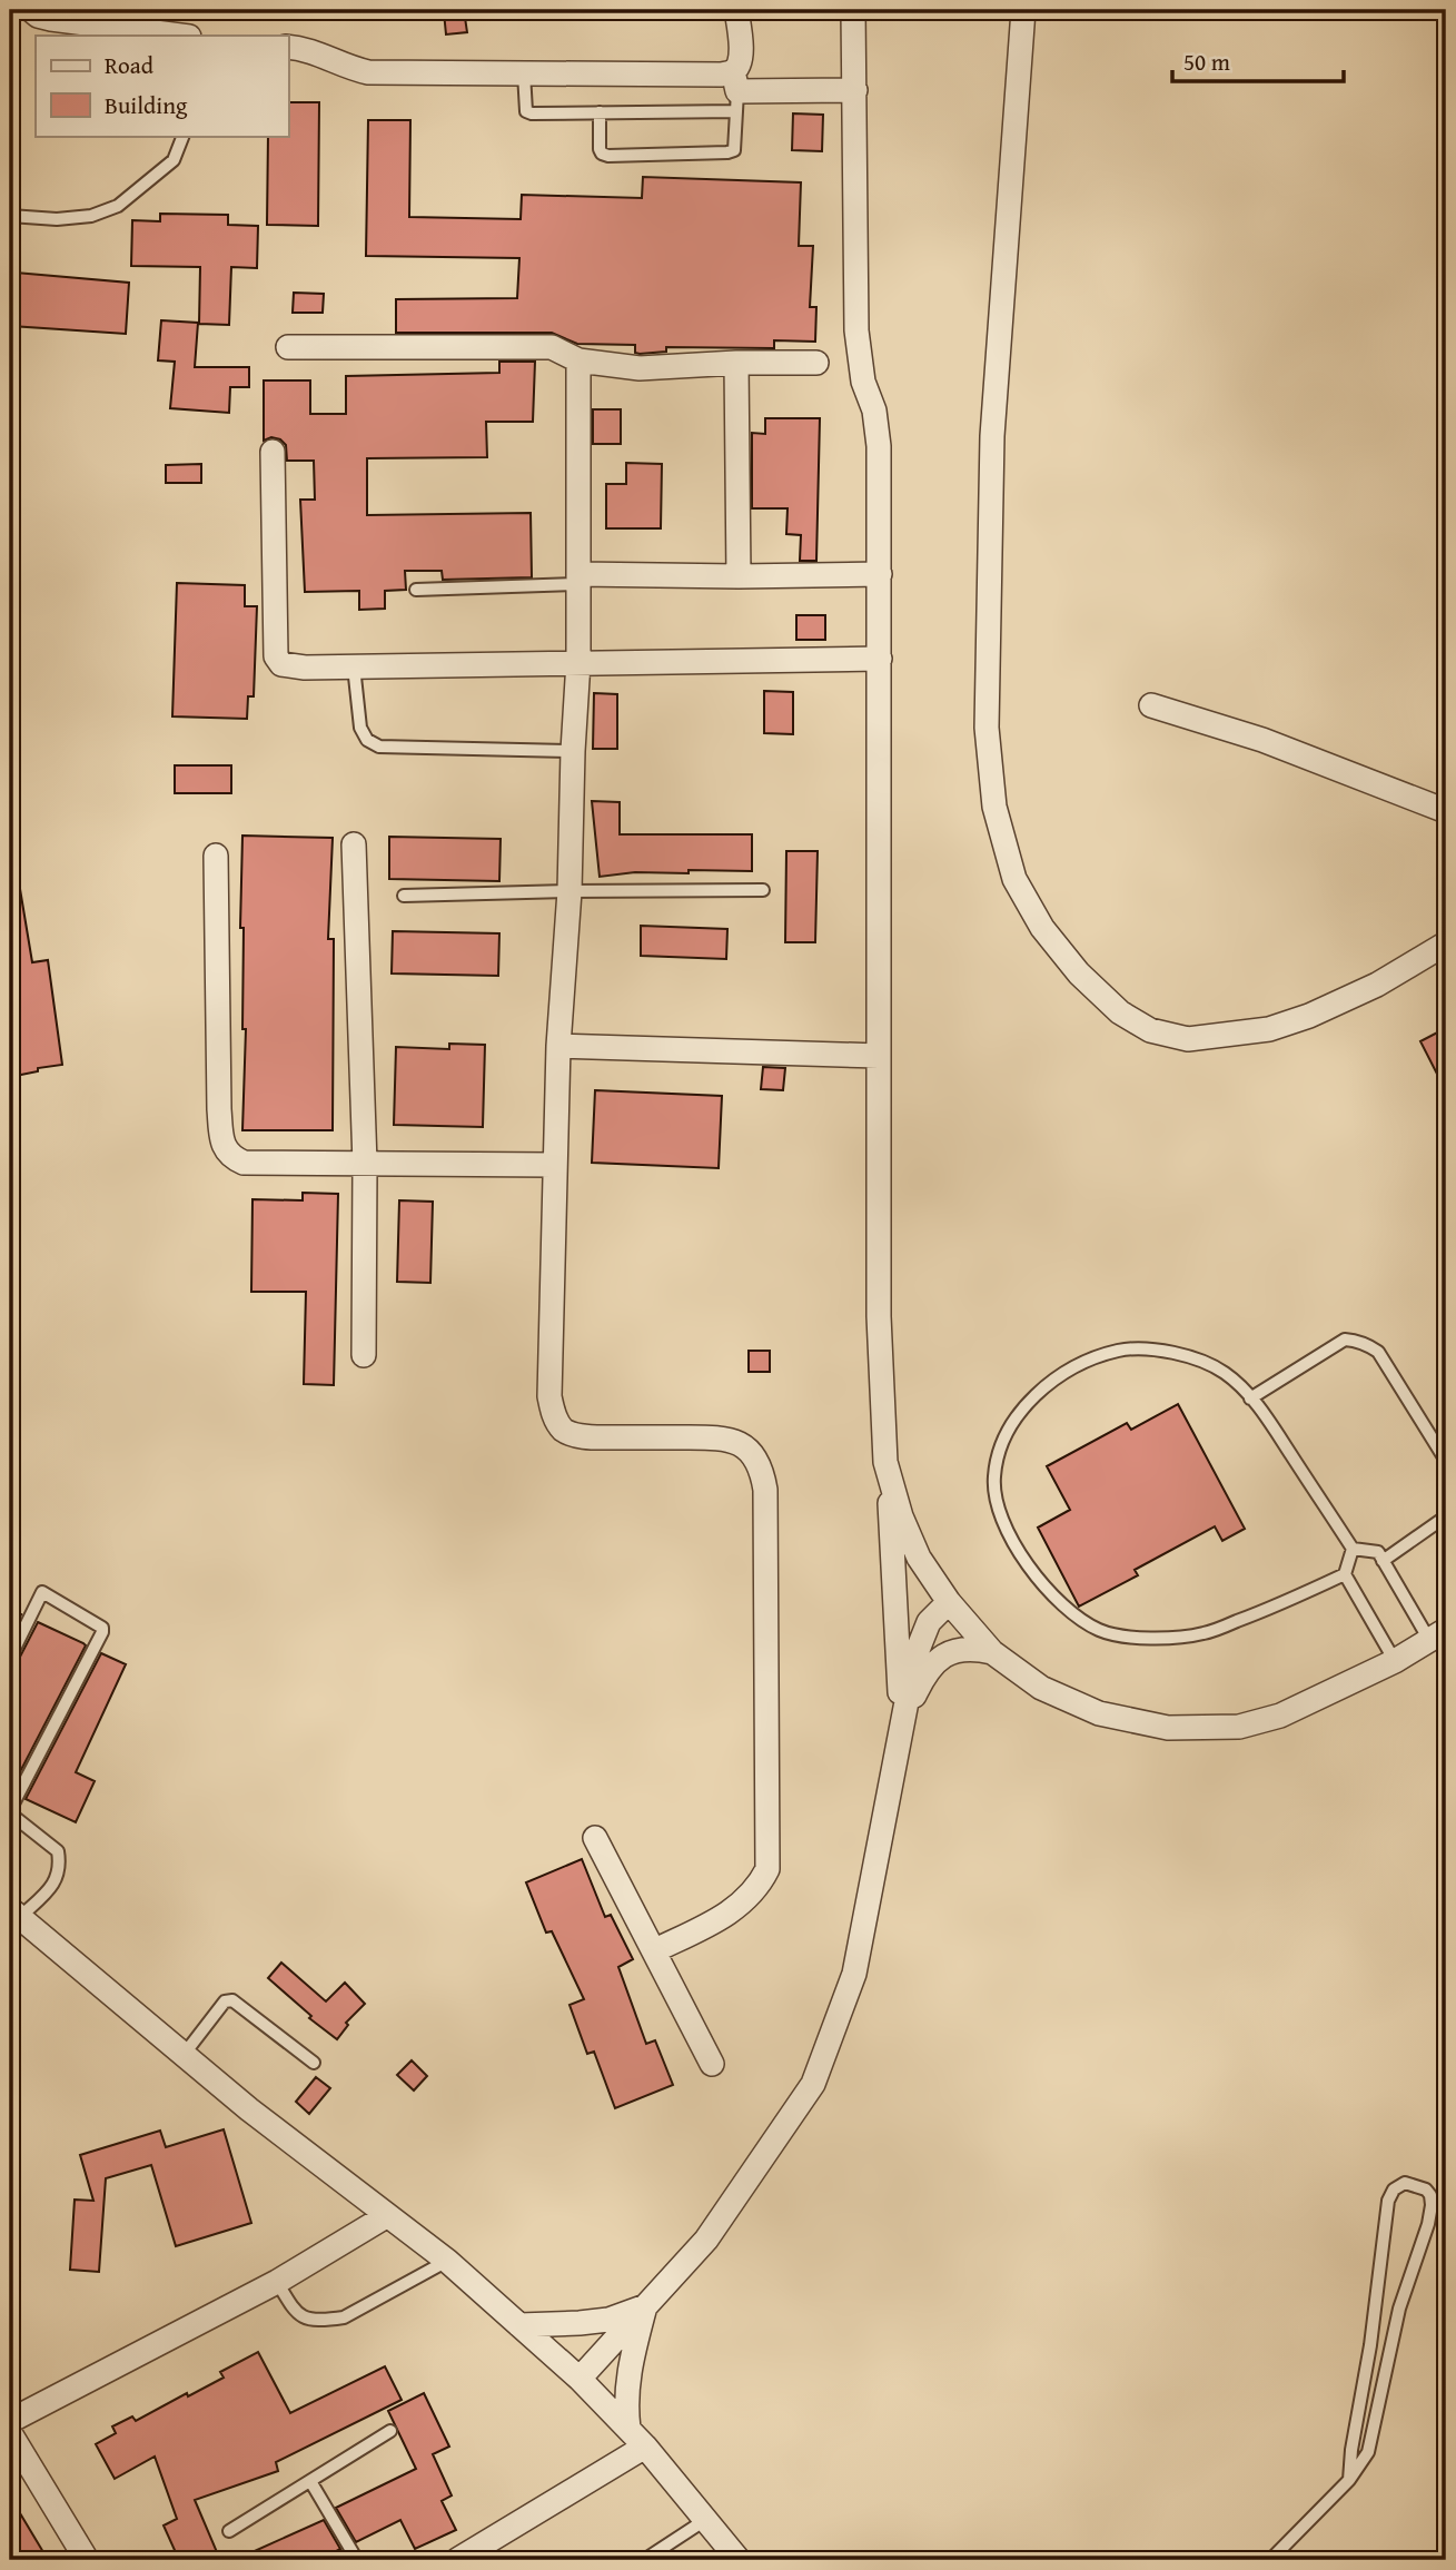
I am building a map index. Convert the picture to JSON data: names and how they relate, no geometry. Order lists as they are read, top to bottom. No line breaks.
{"legend":["Road","Building"],"scale_bar":"50 m"}
